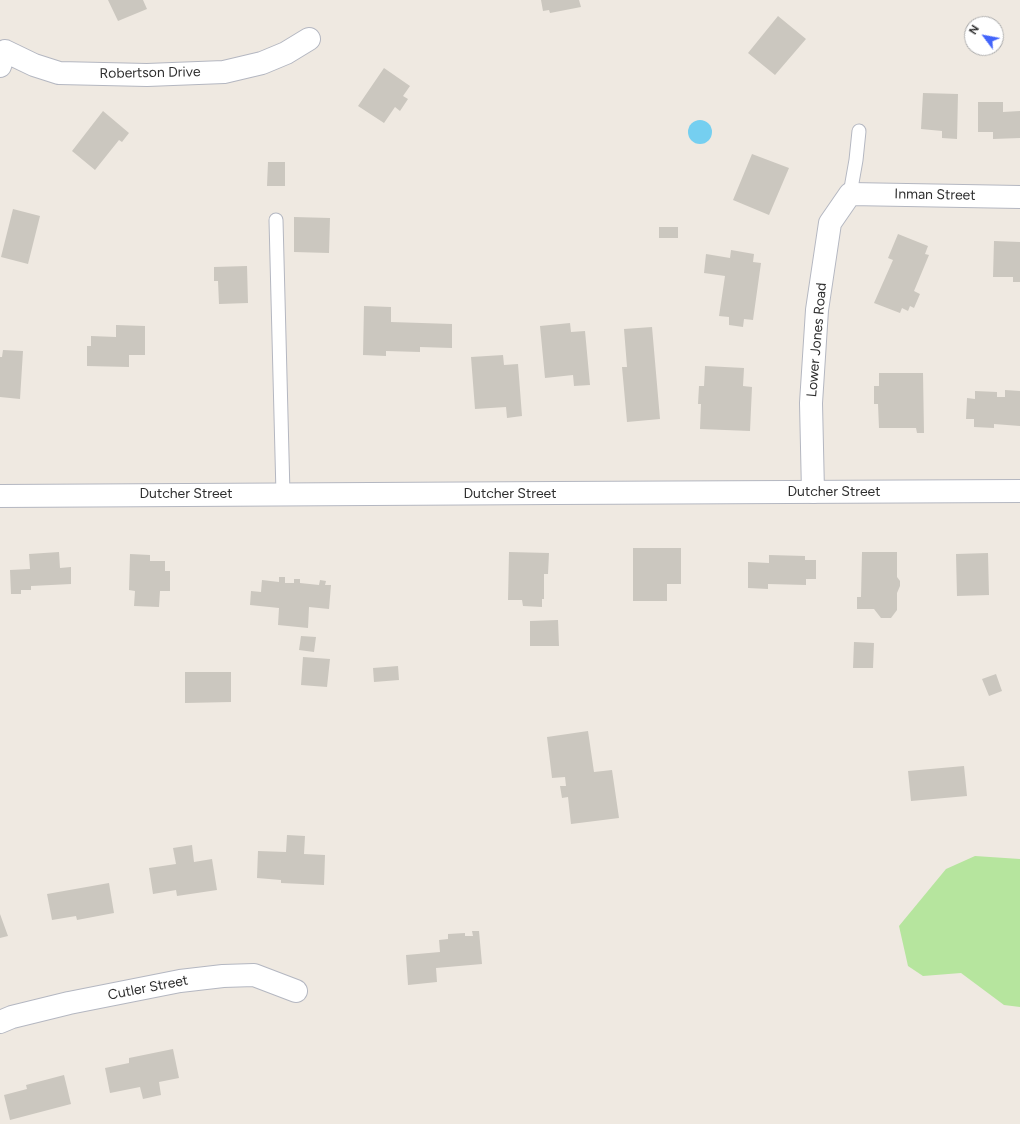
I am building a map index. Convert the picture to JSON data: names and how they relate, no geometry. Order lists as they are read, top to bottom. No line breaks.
{"streets":{"street":["Robertson Drive","Inman Street","Lower Jones Road","Dutcher Street","Cutler Street"]},"crossings":[["Inman Street","Lower Jones Road"],["Lower Jones Road","Dutcher Street"]],"north":"top left"}
